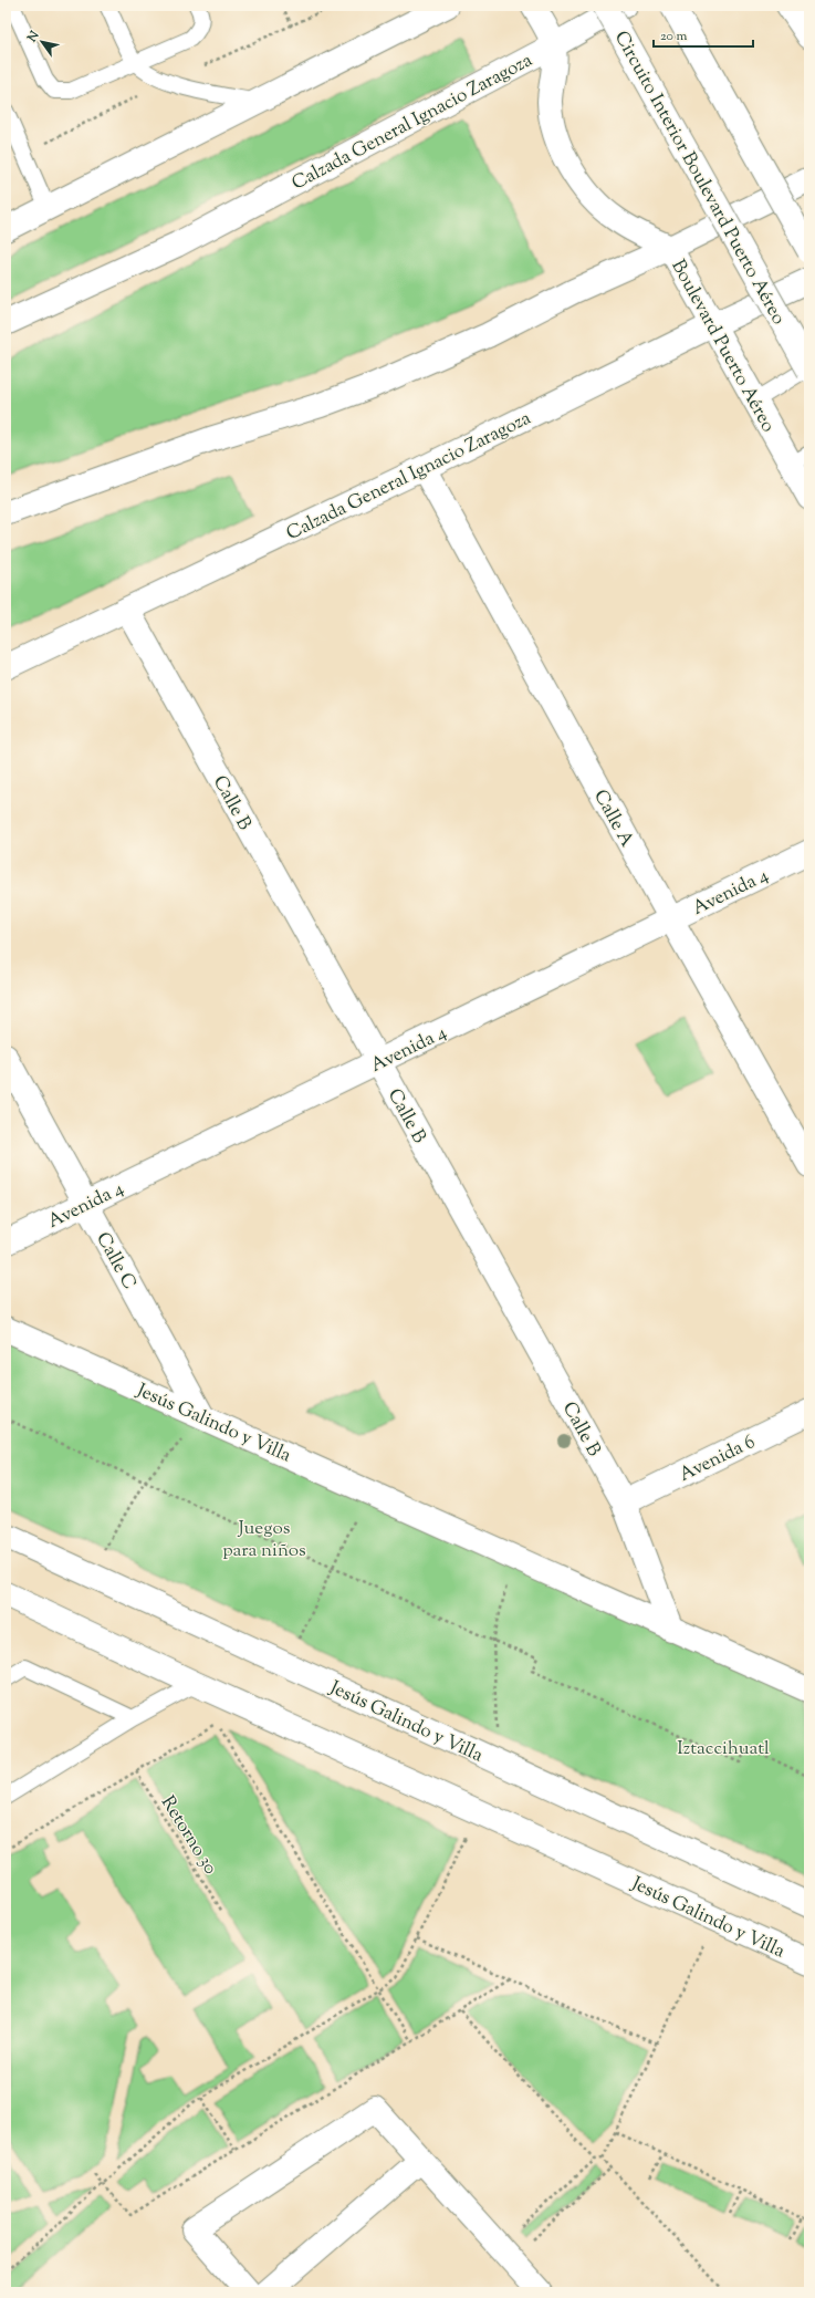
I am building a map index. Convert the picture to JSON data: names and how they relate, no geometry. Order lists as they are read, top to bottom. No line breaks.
{"streets":{"main road":["Calzada General Ignacio Zaragoza","Circuito Interior Boulevard Puerto Aéreo","Boulevard Puerto Aéreo","Calle B","Calle A","Avenida 4","Calle C","Jesús Galindo y Villa","Avenida 6"],"path":["Retorno 30"]},"crossings":[["Calzada General Ignacio Zaragoza","Boulevard Puerto Aéreo"],["Calzada General Ignacio Zaragoza","Calle B"],["Calzada General Ignacio Zaragoza","Calle A"],["Calle B","Avenida 4"],["Calle B","Jesús Galindo y Villa"],["Calle B","Avenida 6"],["Calle A","Avenida 4"],["Avenida 4","Calle C"],["Calle C","Jesús Galindo y Villa"]],"parks":["Juegos para niños","Iztaccihuatl"],"scale_bar":"20 m","north":"top left"}
